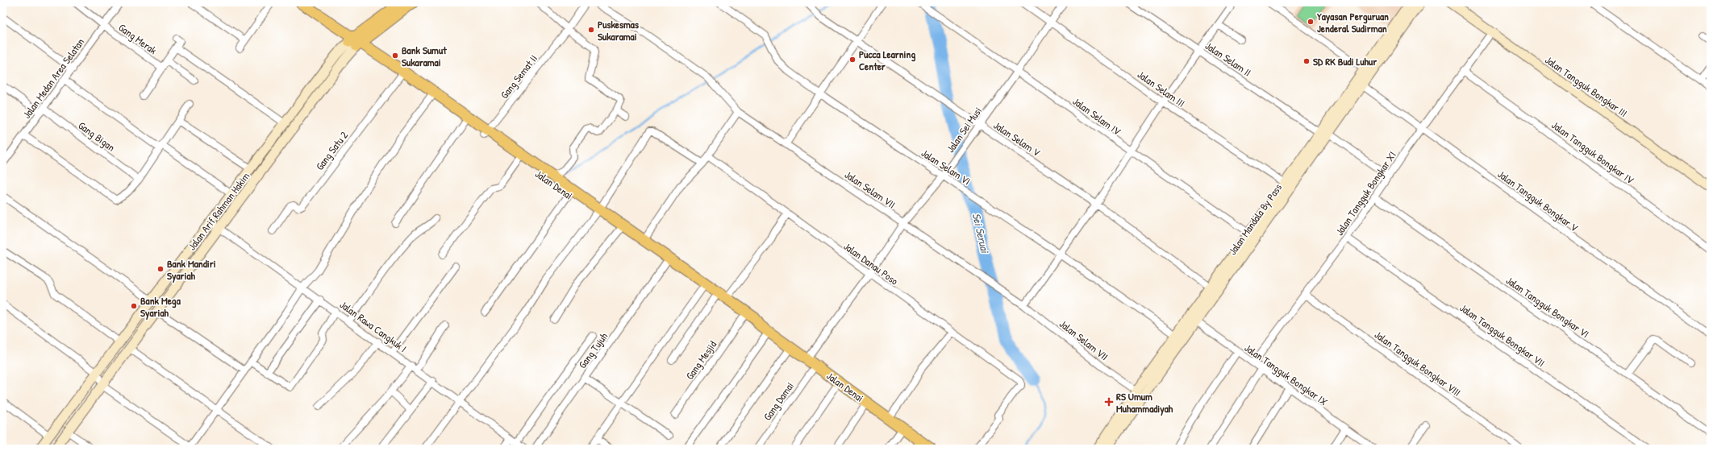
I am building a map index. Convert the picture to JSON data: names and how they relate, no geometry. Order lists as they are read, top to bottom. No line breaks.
{"streets":{"main road":["Jalan Denai","Jalan Arif Rahman Hakim"],"street":["Gang Merak","Jalan Selam II","Gang Semat II","Jalan Medan Area Selatan","Jalan Tangguk Bongkar III","Jalan Selam III","Jalan Selam IV","Jalan Sei Musi","Gang Bigan","Jalan Selam V","Gang Satu 2","Jalan Tangguk Bongkar IV","Jalan Selam VI","Jalan Selam VII","Jalan Tangguk Bongkar XI","Jalan Tangguk Bongkar V","Jalan Mandala By Pass","Jalan Danau Poso","Jalan Tangguk Bongkar VI","Jalan Rawa Cangkuk I","Jalan Tangguk Bongkar VII","Gang Tujuh","Gang Mesjid","Jalan Tangguk Bongkar VIII","Jalan Tangguk Bongkar IX","Gang Damai"]},"crossings":[["Gang Merak","Jalan Medan Area Selatan"],["Jalan Selam II","Jalan Mandala By Pass"],["Gang Semat II","Jalan Denai"],["Jalan Medan Area Selatan","Gang Bigan"],["Jalan Tangguk Bongkar III","Jalan Tangguk Bongkar XI"],["Jalan Selam III","Jalan Sei Musi"],["Jalan Selam III","Jalan Mandala By Pass"],["Jalan Selam IV","Jalan Sei Musi"],["Jalan Selam IV","Jalan Mandala By Pass"],["Jalan Sei Musi","Jalan Selam V"],["Jalan Sei Musi","Jalan Selam VI"],["Jalan Sei Musi","Jalan Denai"],["Jalan Sei Musi","Jalan Selam VII"],["Jalan Sei Musi","Jalan Danau Poso"],["Jalan Selam V","Jalan Mandala By Pass"],["Gang Satu 2","Jalan Denai"],["Jalan Tangguk Bongkar IV","Jalan Tangguk Bongkar XI"],["Jalan Selam VI","Jalan Mandala By Pass"],["Jalan Denai","Jalan Arif Rahman Hakim"],["Jalan Denai","Gang Tujuh"],["Jalan Denai","Gang Mesjid"],["Jalan Denai","Gang Damai"],["Jalan Selam VII","Jalan Mandala By Pass"],["Jalan Tangguk Bongkar XI","Jalan Tangguk Bongkar V"],["Jalan Tangguk Bongkar XI","Jalan Tangguk Bongkar VI"],["Jalan Tangguk Bongkar XI","Jalan Tangguk Bongkar VII"],["Jalan Tangguk Bongkar XI","Jalan Tangguk Bongkar VIII"],["Jalan Tangguk Bongkar XI","Jalan Tangguk Bongkar IX"],["Jalan Tangguk Bongkar V","Jalan Mandala By Pass"],["Jalan Arif Rahman Hakim","Jalan Rawa Cangkuk I"],["Jalan Mandala By Pass","Jalan Tangguk Bongkar IX"]],"water":["Sei Seruai"],"places":{"other":["Yayasan Perguruan Jenderal Sudirman","Puskesmas Sukaramai","Bank Sumut Sukaramai","Pucca Learning Center","SD RK Budi Luhur","Bank Mandiri Syariah","Bank Mega Syariah"],"health":["RS Umum Muhammadiyah"]}}
